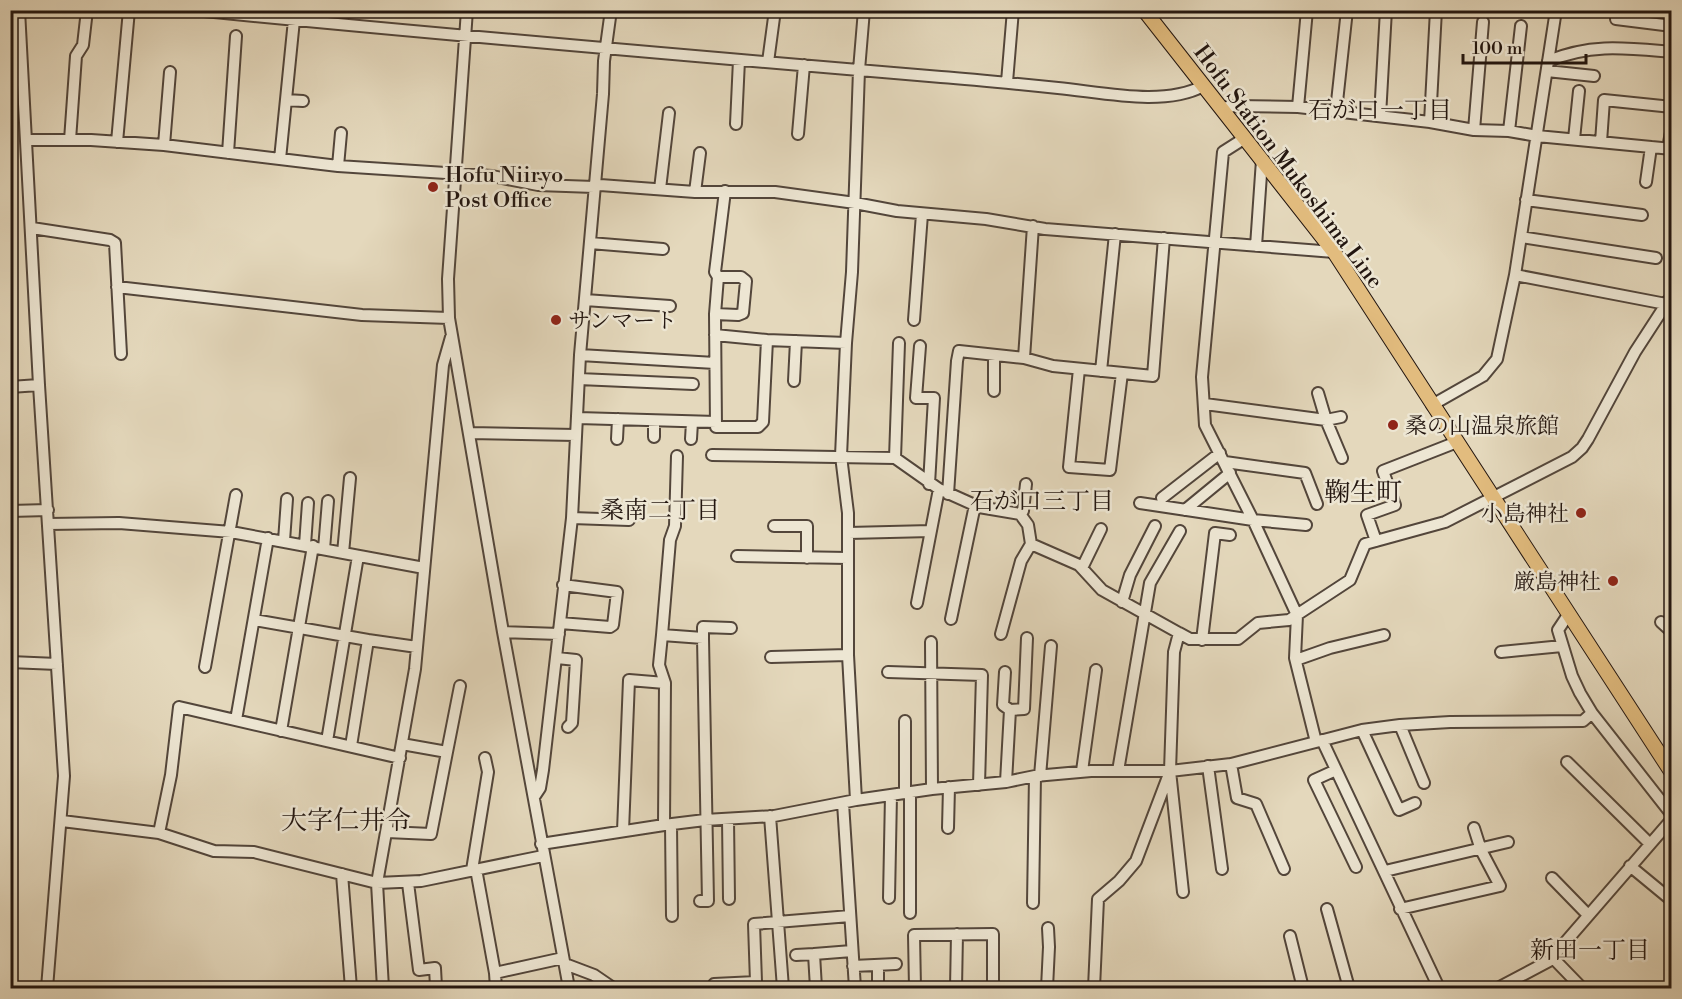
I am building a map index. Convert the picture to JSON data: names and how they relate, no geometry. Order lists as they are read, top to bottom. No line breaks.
{"streets":{"main road":["Hofu Station Mukoshima Line"]},"districts":["石が口一丁目","鞠生町","石が口三丁目","桑南二丁目","大字仁井令","新田一丁目"],"places":["Hofu Niiryo Post Office","サンマート","桑の山温泉旅館","小島神社","厳島神社"],"scale_bar":"100 m"}
